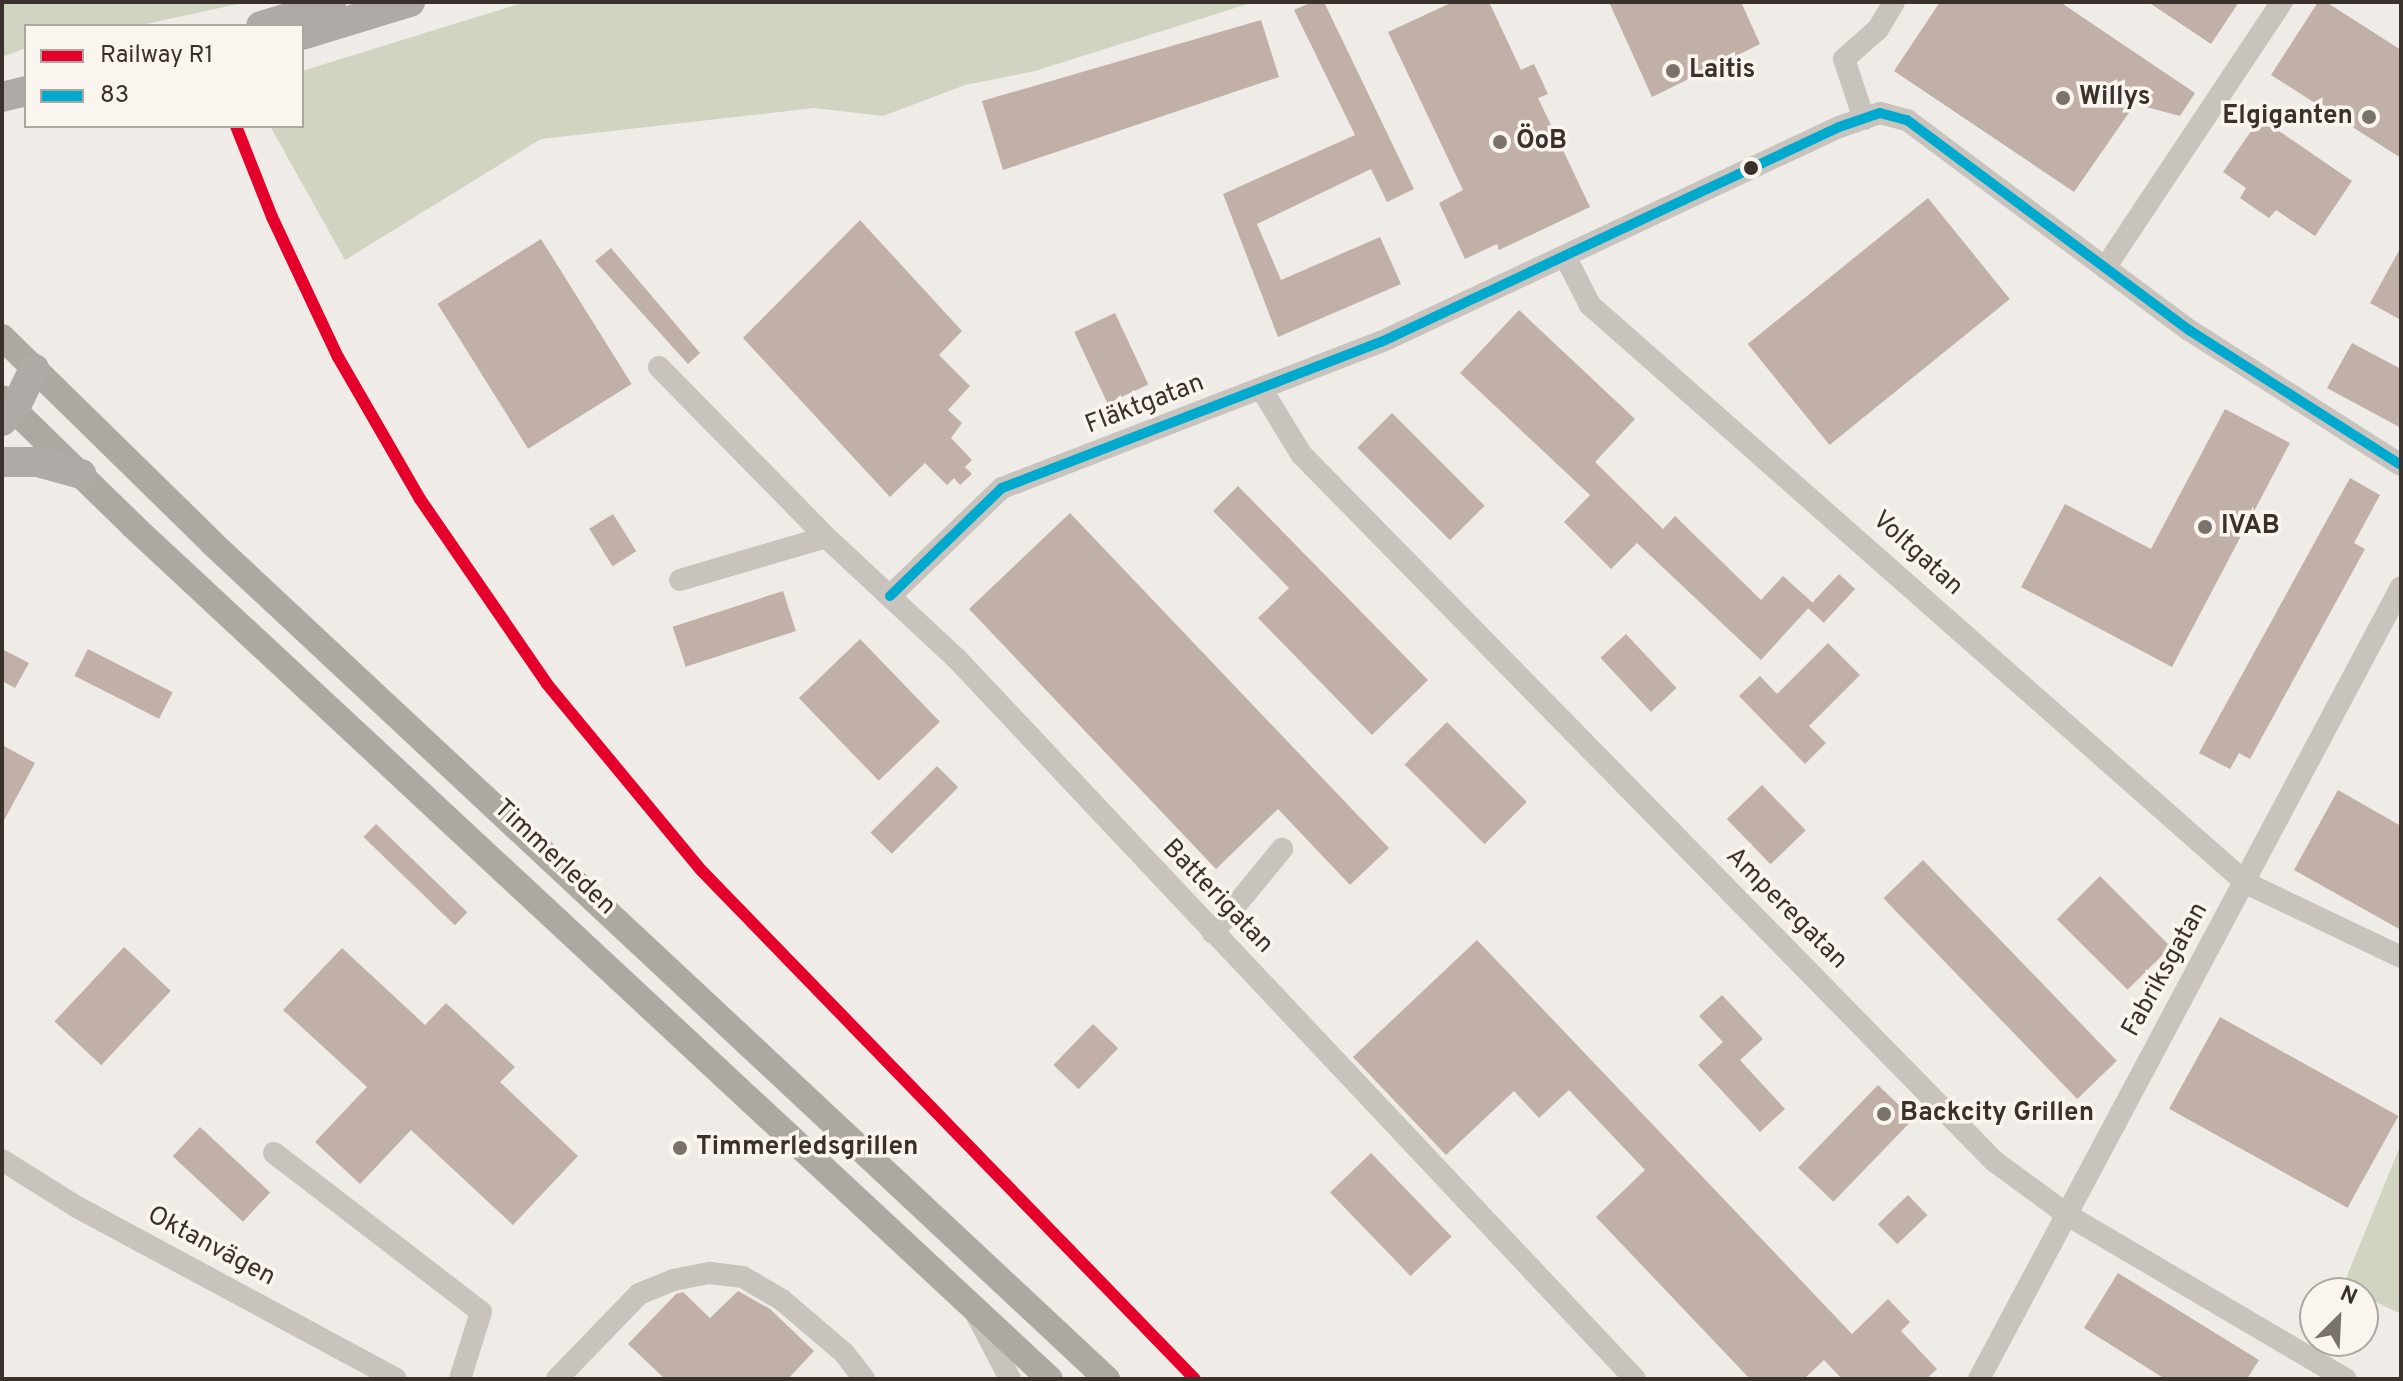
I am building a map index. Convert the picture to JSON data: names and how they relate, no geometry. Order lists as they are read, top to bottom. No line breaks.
{"streets":{"main road":["Timmerleden"],"street":["Fläktgatan","Voltgatan","Batterigatan","Amperegatan","Fabriksgatan","Oktanvägen"]},"crossings":[["Fläktgatan","Voltgatan"],["Fläktgatan","Batterigatan"],["Fläktgatan","Amperegatan"],["Voltgatan","Fabriksgatan"],["Amperegatan","Fabriksgatan"]],"places":["Laitis","Willys","Elgiganten","ÖoB","IVAB","Backcity Grillen","Timmerledsgrillen"],"lines":["transit line 83","rail line R1"],"legend":["Railway R1","83"],"north":"top right"}
